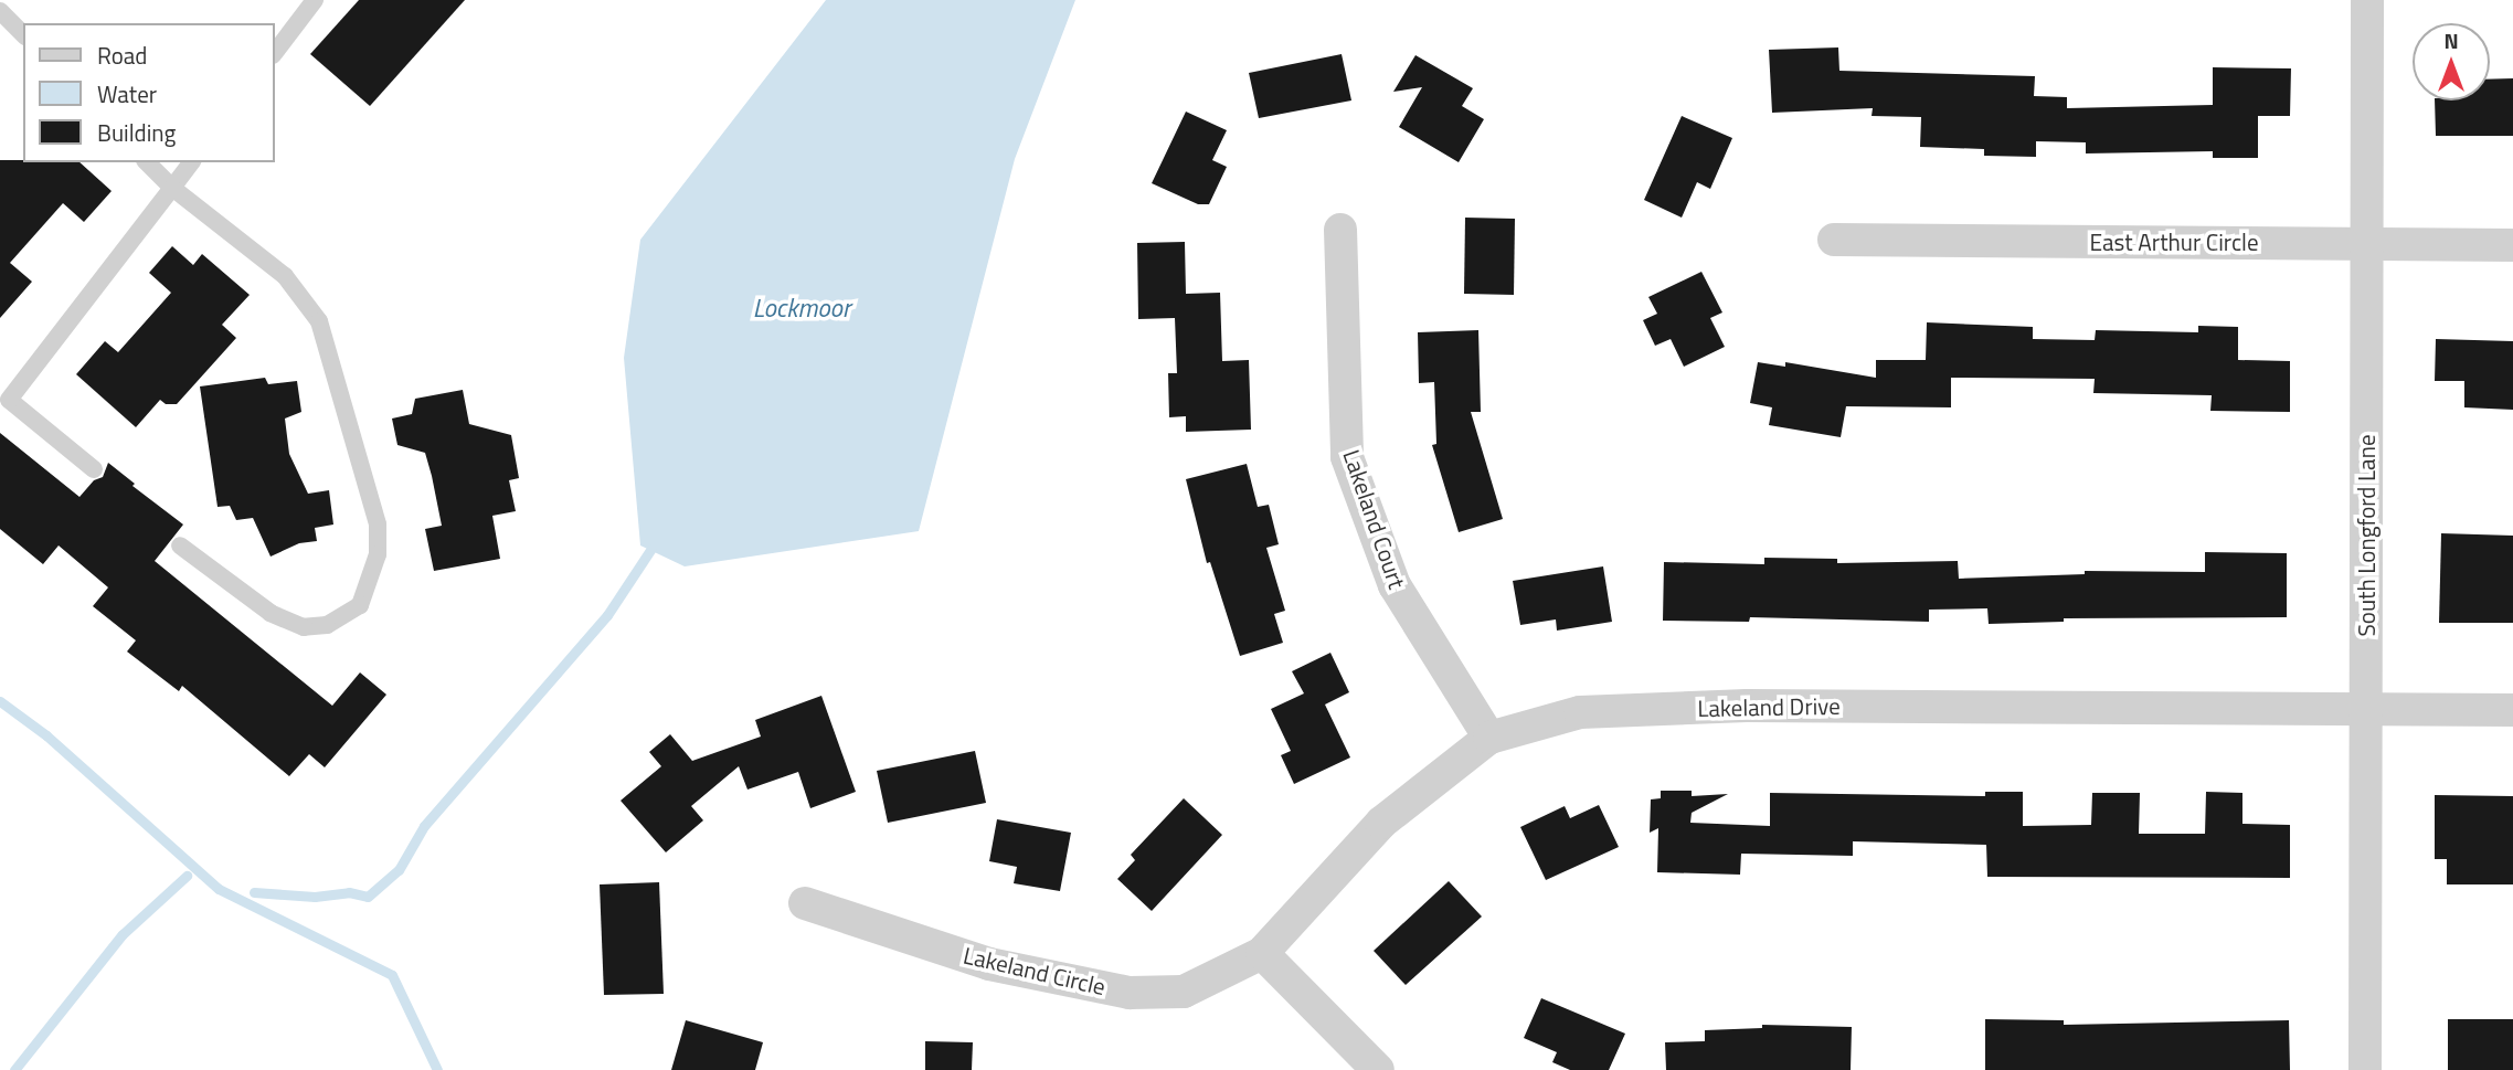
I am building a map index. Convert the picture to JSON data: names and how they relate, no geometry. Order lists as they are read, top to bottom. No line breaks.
{"streets":{"street":["East Arthur Circle","Lakeland Court","South Longford Lane","Lakeland Drive","Lakeland Circle"]},"crossings":[["East Arthur Circle","South Longford Lane"],["Lakeland Court","Lakeland Drive"],["South Longford Lane","Lakeland Drive"],["Lakeland Drive","Lakeland Circle"]],"water":["Lockmoor"],"legend":["Road","Water","Building"],"north":"top"}
